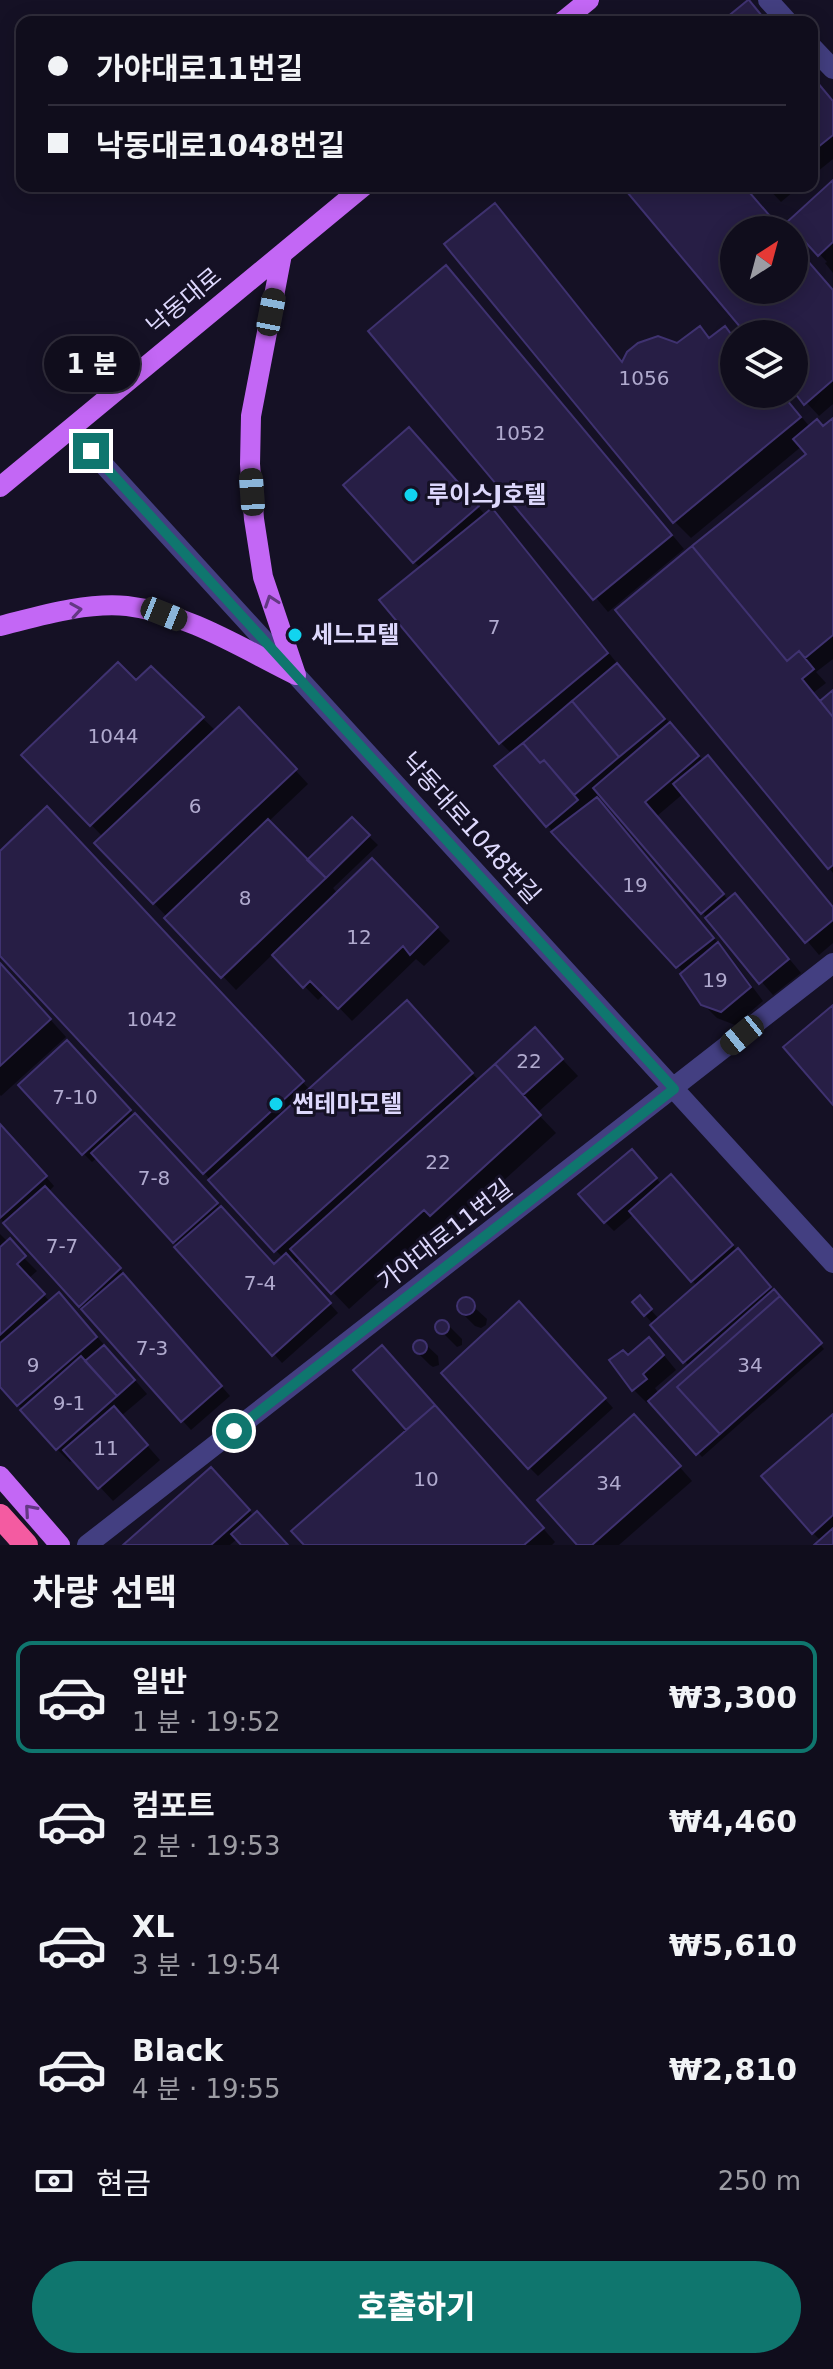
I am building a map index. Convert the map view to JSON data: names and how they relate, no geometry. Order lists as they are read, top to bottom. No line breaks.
{"streets":{"main road":["낙동대로"],"street":["낙동대로1048번길","가야대로11번길"]},"crossings":[["낙동대로","낙동대로1048번길"],["낙동대로1048번길","가야대로11번길"]],"places":["루이스J호텔","세느모텔","썬테마모텔"],"house_numbers":["1056","1052","7","1044","6","19","8","12","19","1042","22","7-10","22","7-8","7-7","7-4","7-3","9","34","9-1","11","10","34"],"north":"top right","page":{"banner":["가야대로11번길","낙동대로1048번길"],"bubble":"1 분","heading":"차량 선택","list":[{"name":"일반","note":"1 분 · 19:52","value":"₩3,300"},{"name":"컴포트","note":"2 분 · 19:53","value":"₩4,460"},{"name":"XL","note":"3 분 · 19:54","value":"₩5,610"},{"name":"Black","note":"4 분 · 19:55","value":"₩2,810"}],"pay":["현금","250 m"],"buttons":"호출하기"}}
